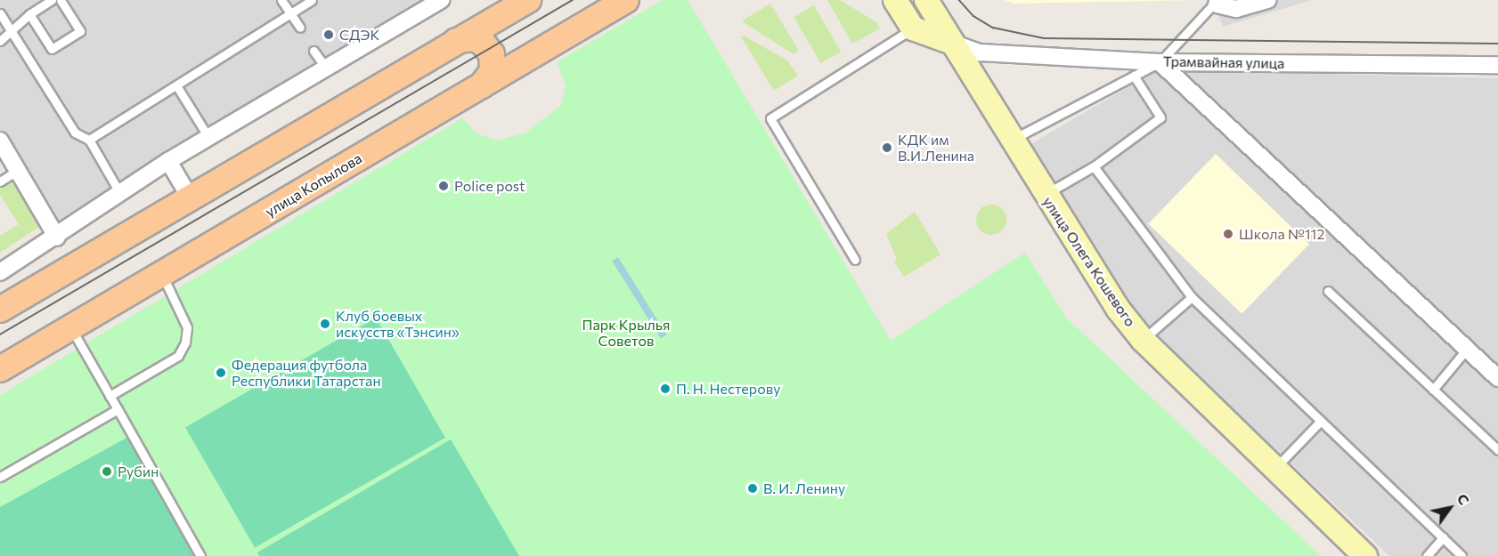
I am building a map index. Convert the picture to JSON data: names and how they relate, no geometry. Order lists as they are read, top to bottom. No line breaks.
{"streets":{"main road":["улица Копылова"],"street":["Трамвайная улица","улица Олега Кошевого"]},"crossings":[["Трамвайная улица","улица Олега Кошевого"]],"parks":["Парк Крылья Советов"],"places":["СДЭК","КДК им В.И.Ленина","Police post","Школа №112","Клуб боевых искусств «Тэнсин»","Федерация футбола Республики Татарстан","П. Н. Нестерову","Рубин","В. И. Ленину"],"north":"top right"}
